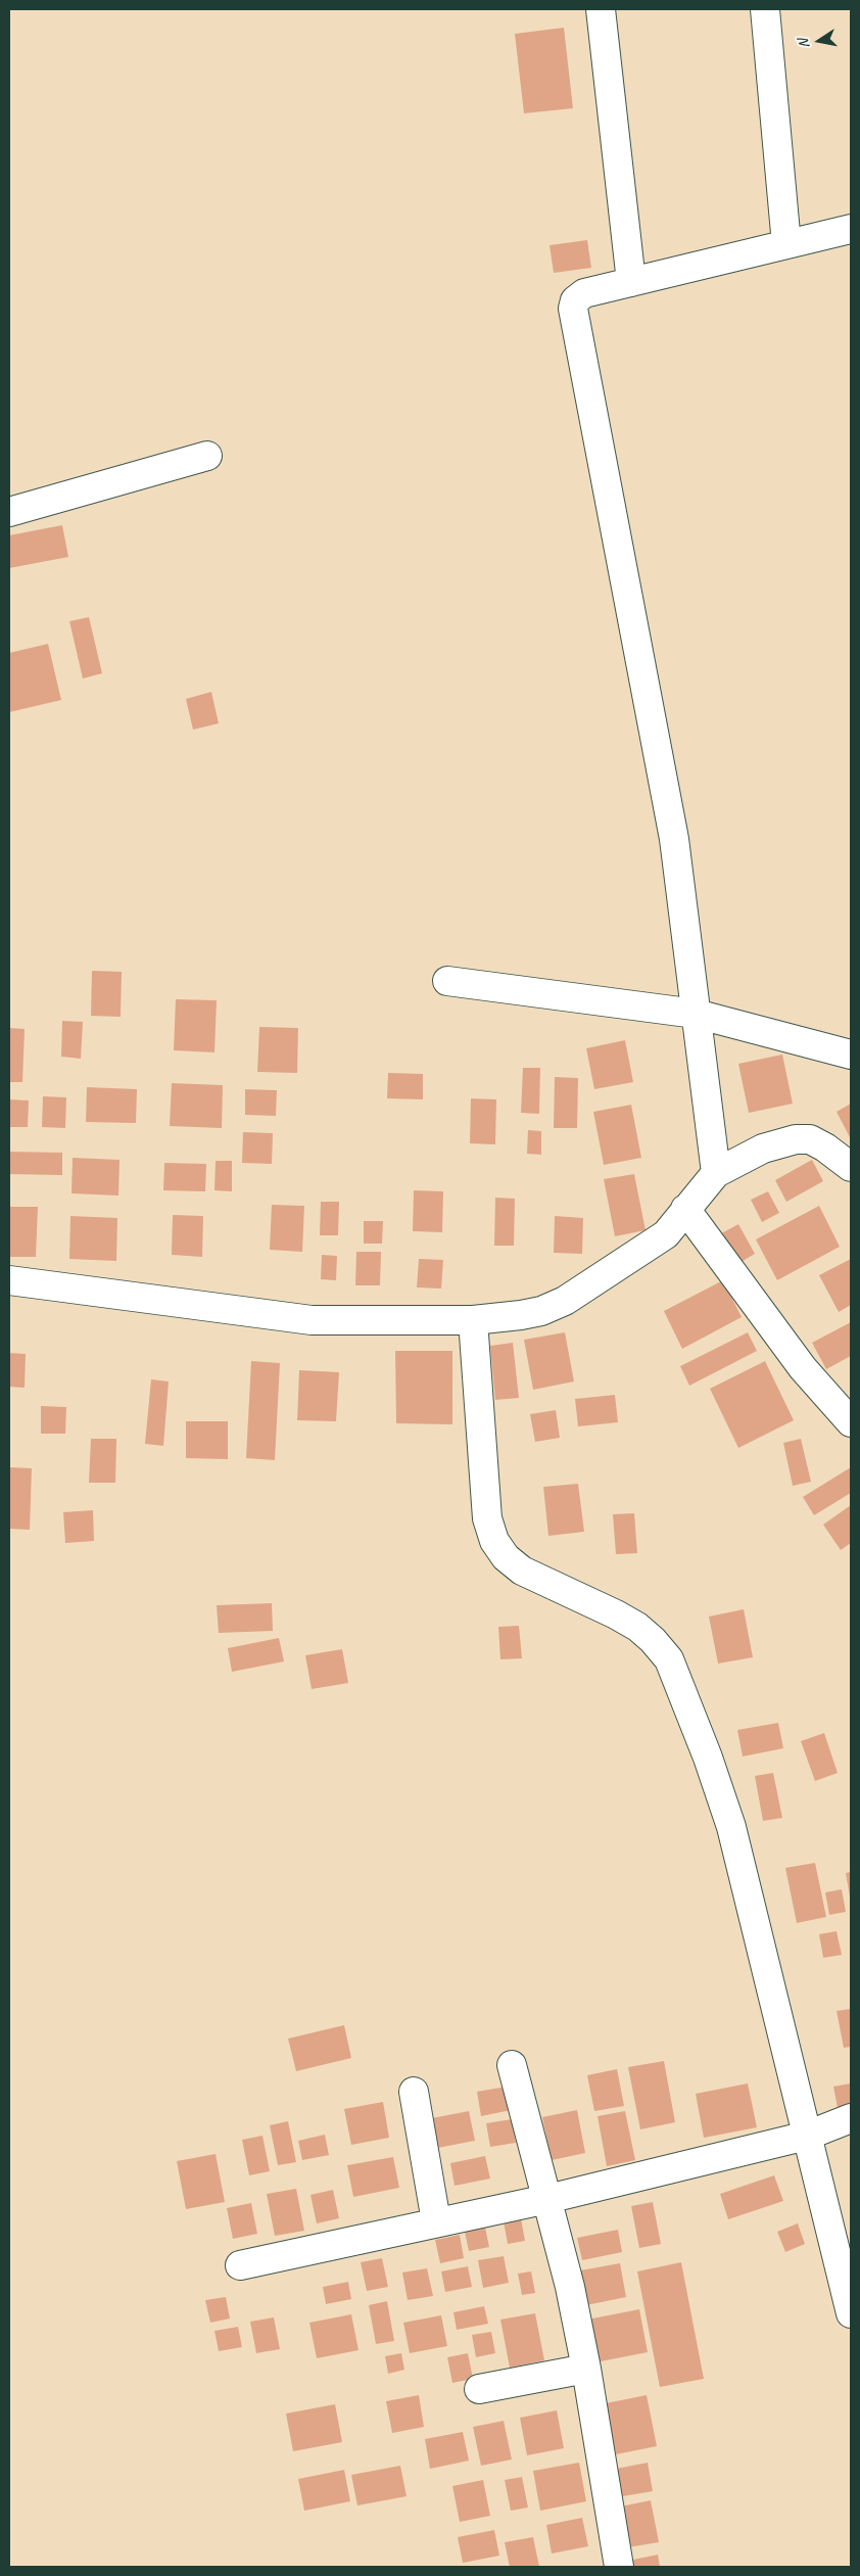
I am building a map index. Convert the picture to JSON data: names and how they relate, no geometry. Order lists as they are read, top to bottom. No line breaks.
{"north":"left"}
